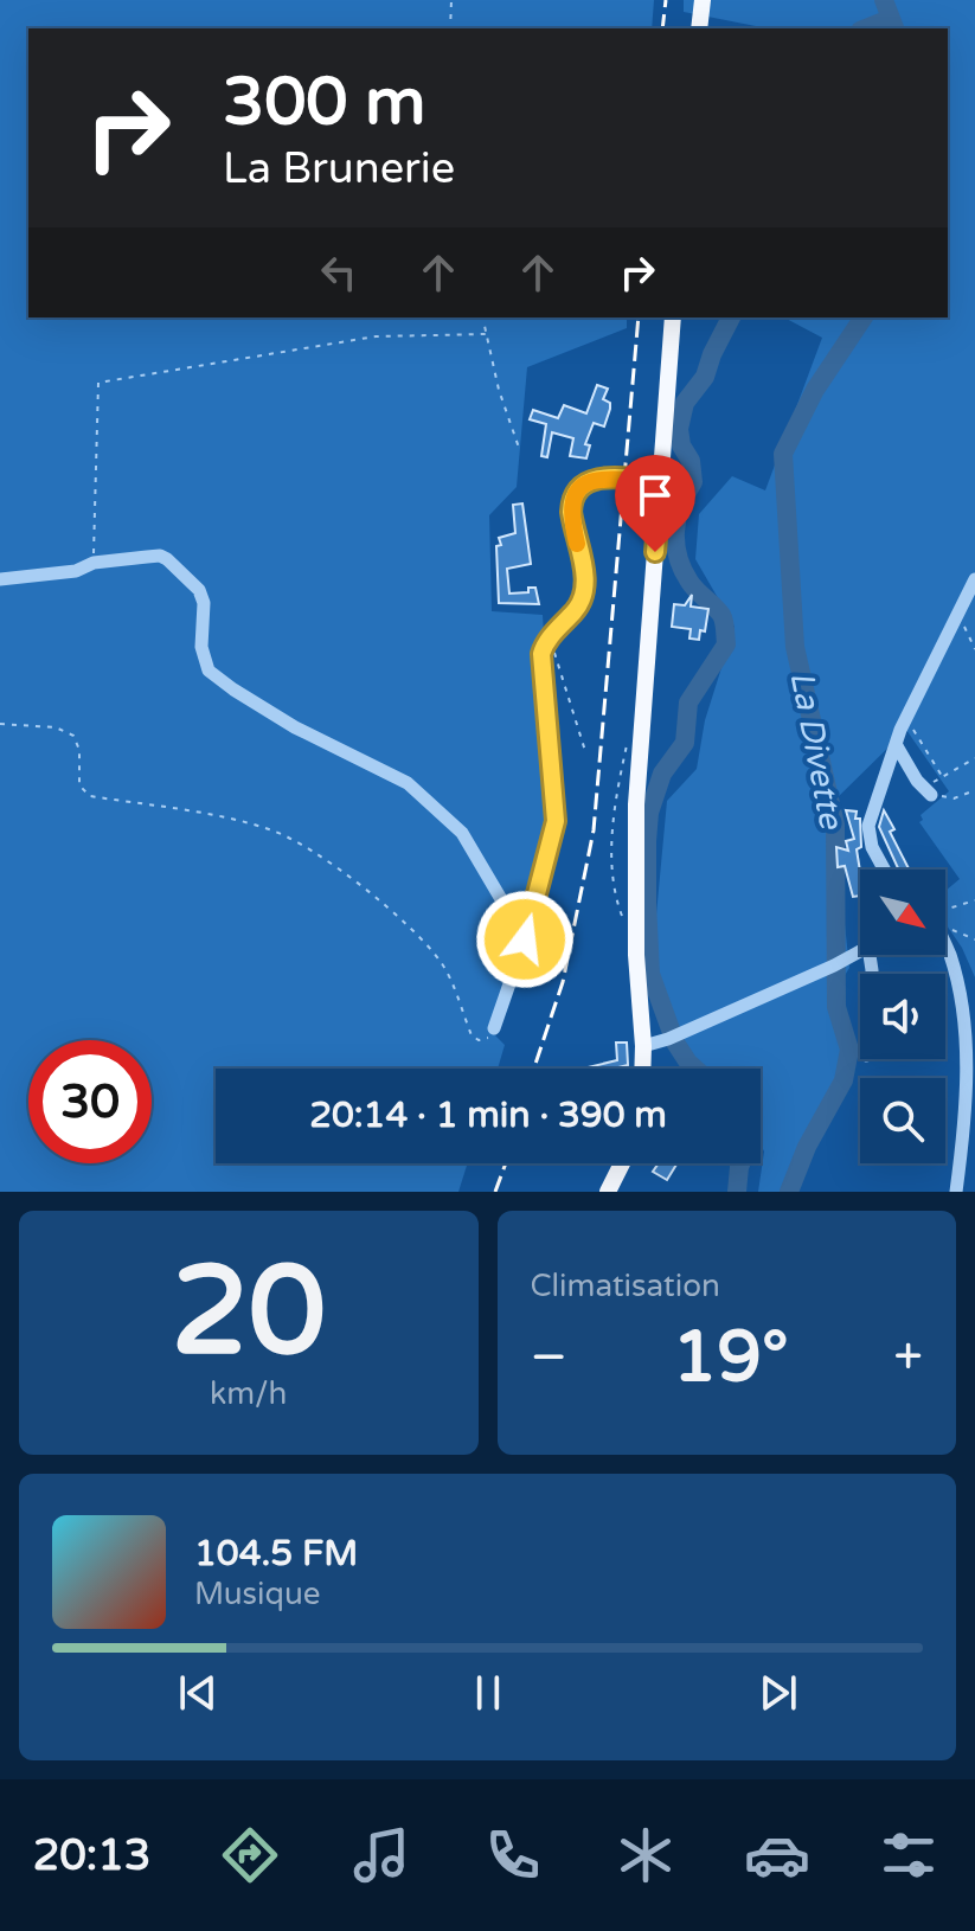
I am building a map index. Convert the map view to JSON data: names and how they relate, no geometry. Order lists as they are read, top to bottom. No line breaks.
{"water":["La Divette"],"north":"bottom right","page":{"turn":["300 m","La Brunerie"],"limit":"30","trip":"20:14 · 1 min · 390 m","tile":[["20","km/h"],"Climatisation"],"heat":["−","19°","+"],"song":["104.5 FM","Musique"],"tabs":"20:13"}}
